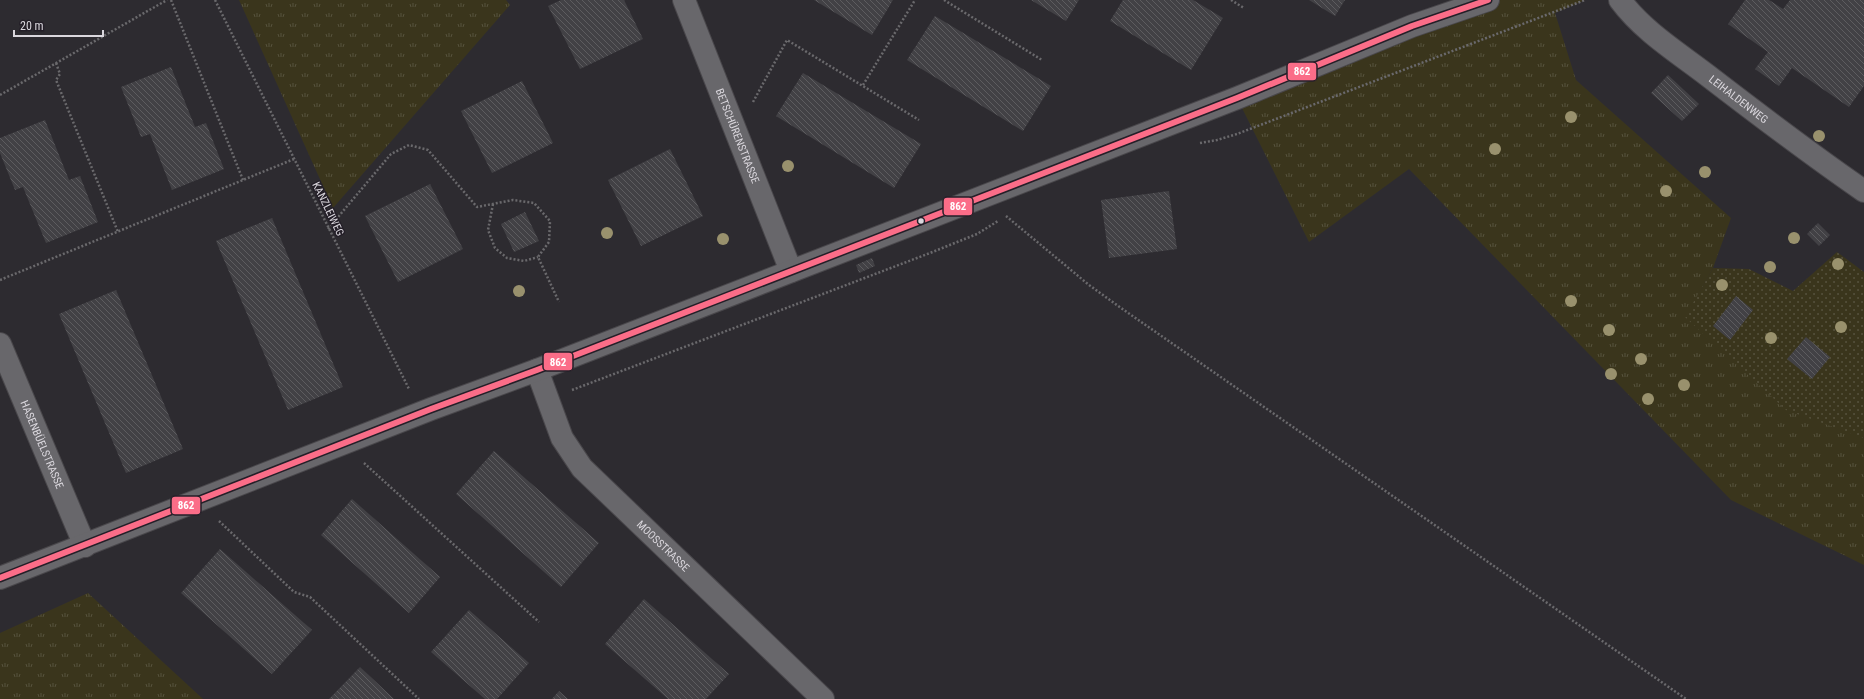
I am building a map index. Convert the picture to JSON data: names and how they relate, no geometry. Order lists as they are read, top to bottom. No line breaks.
{"streets":{"street":["LEIHALDENWEG","BETSCHÜRENSTRASSE","HASENBÜELSTRASSE","MOOSSTRASSE"],"path":["KANZLEIWEG"]},"lines":["transit line 862"],"scale_bar":"20 m"}
